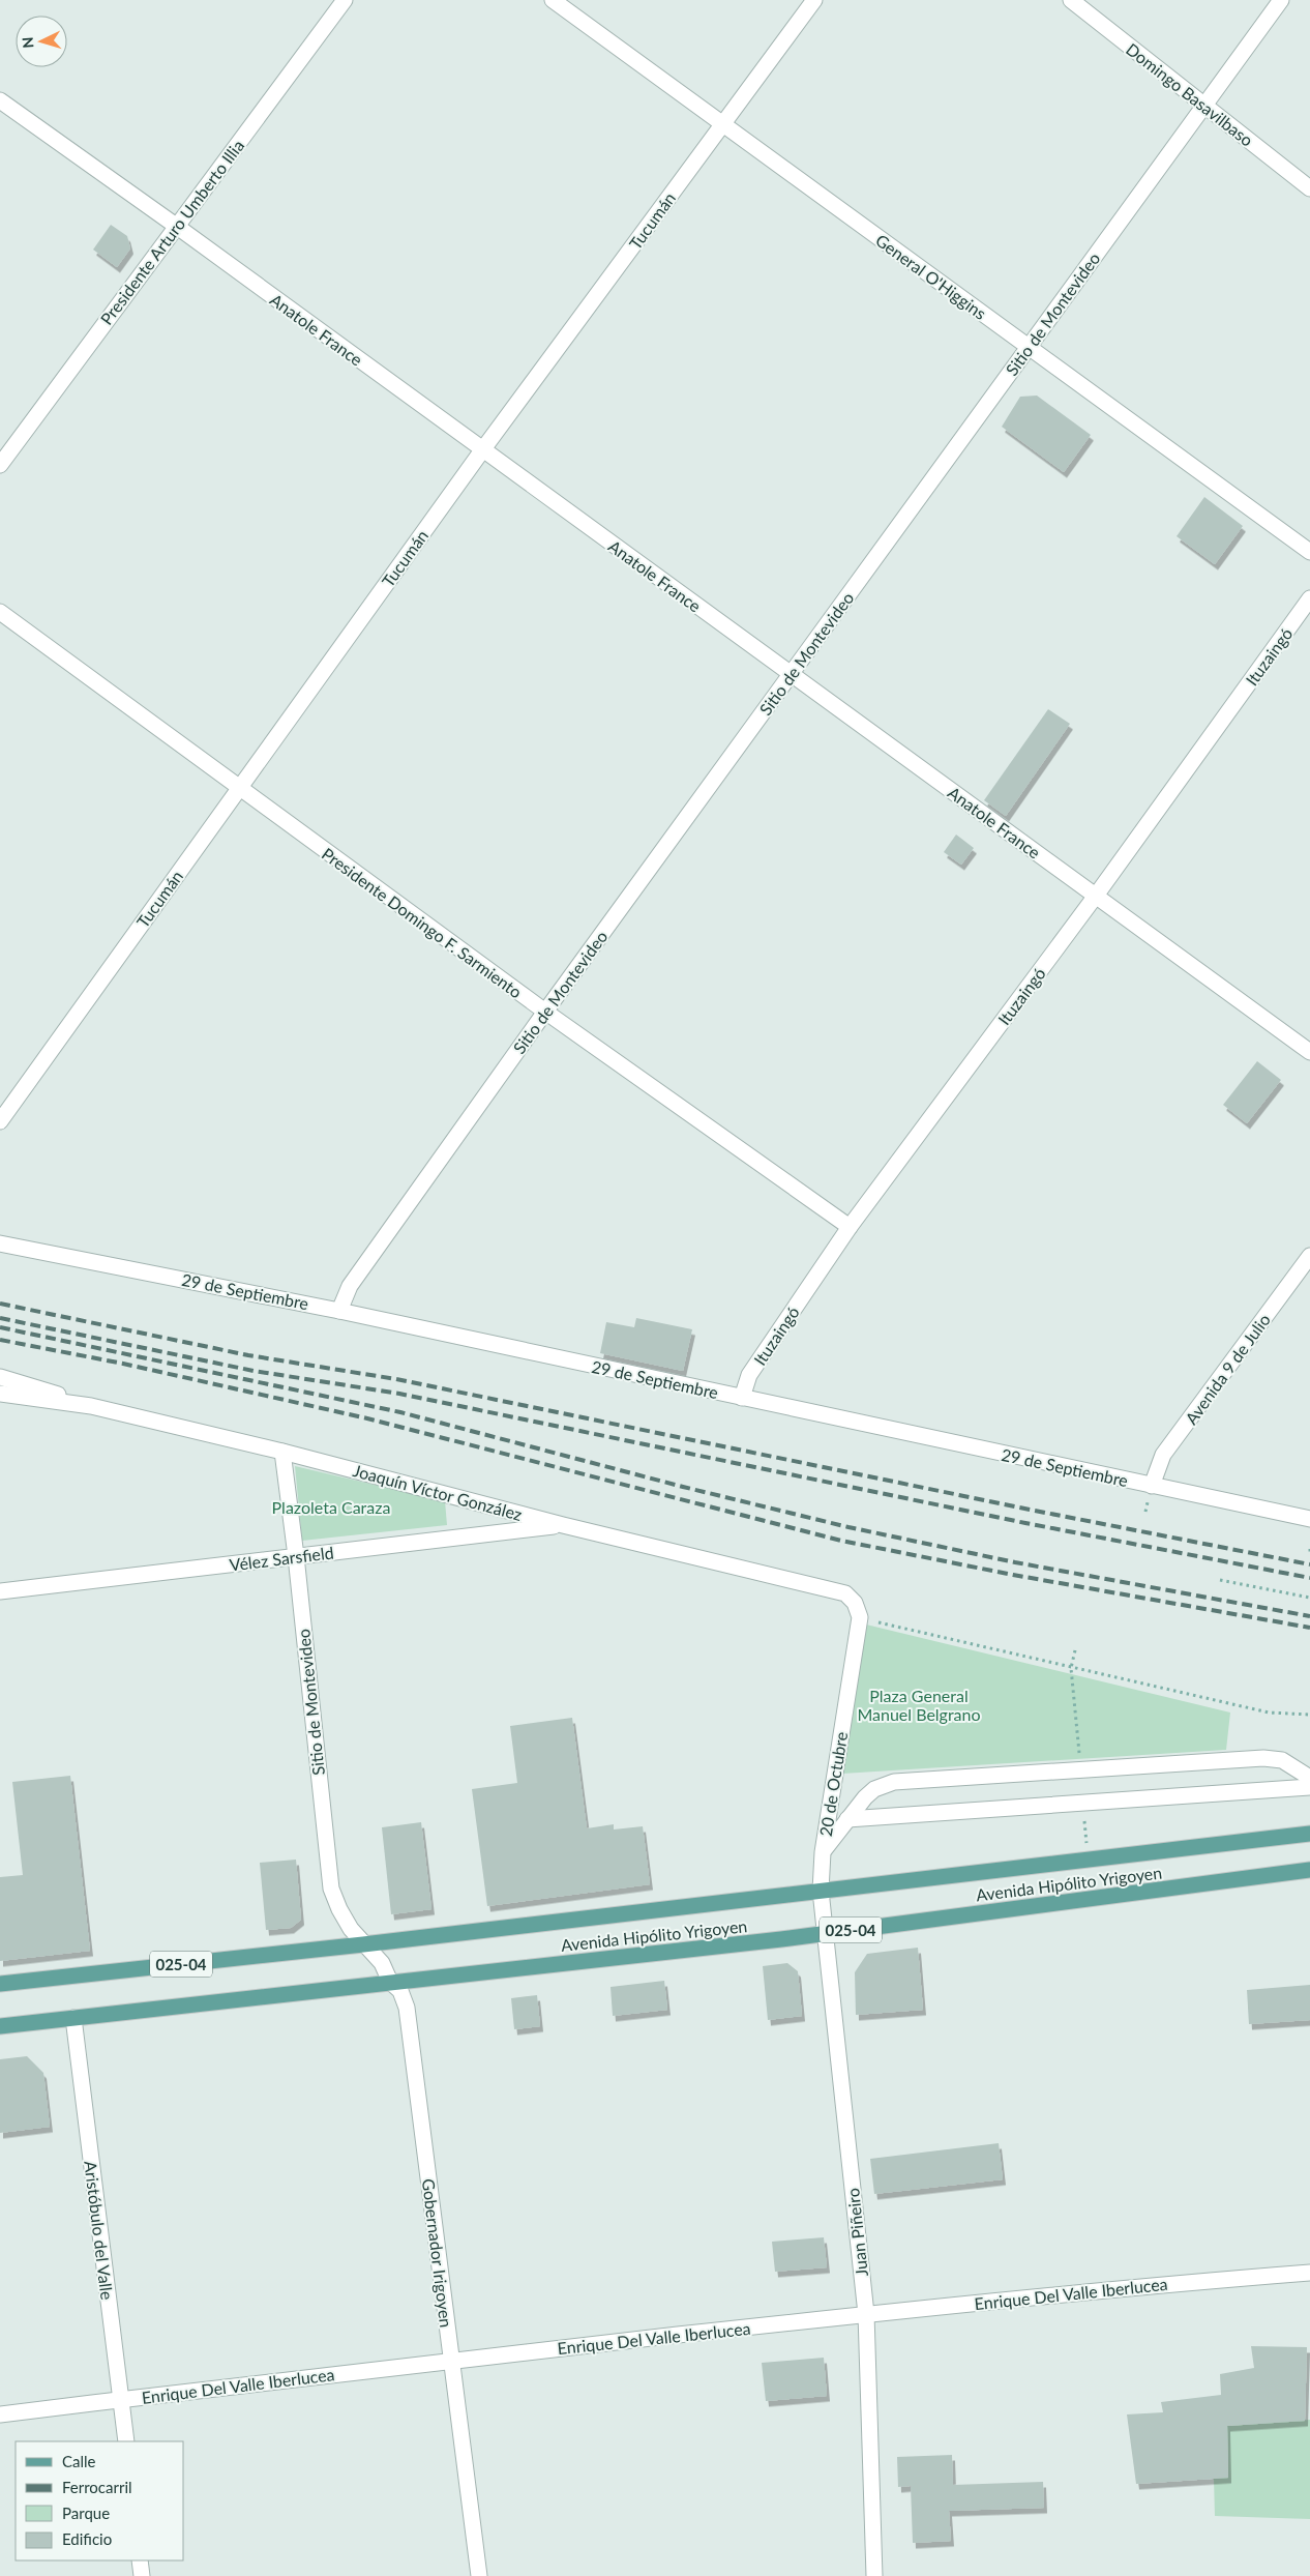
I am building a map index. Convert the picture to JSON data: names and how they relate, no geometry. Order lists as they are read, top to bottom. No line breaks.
{"streets":{"main road":["Avenida Hipólito Yrigoyen","025-04"],"street":["Domingo Basavilbaso","Tucumán","Presidente Arturo Umberto Illia","General O'Higgins","Sitio de Montevideo","Anatole France","Ituzaingó","Presidente Domingo F. Sarmiento","29 de Septiembre","Avenida 9 de Julio","Joaquín Víctor González","Vélez Sarsfield","20 de Octubre","Aristóbulo del Valle","Juan Piñeiro","Gobernador Irigoyen","Enrique Del Valle Iberlucea"]},"crossings":[["Domingo Basavilbaso","Sitio de Montevideo"],["Tucumán","General O'Higgins"],["Tucumán","Anatole France"],["Tucumán","Presidente Domingo F. Sarmiento"],["Presidente Arturo Umberto Illia","Anatole France"],["General O'Higgins","Sitio de Montevideo"],["Sitio de Montevideo","Anatole France"],["Sitio de Montevideo","Presidente Domingo F. Sarmiento"],["Sitio de Montevideo","29 de Septiembre"],["Sitio de Montevideo","Joaquín Víctor González"],["Sitio de Montevideo","Vélez Sarsfield"],["Sitio de Montevideo","Avenida Hipólito Yrigoyen"],["Sitio de Montevideo","Gobernador Irigoyen"],["Anatole France","Ituzaingó"],["Ituzaingó","Presidente Domingo F. Sarmiento"],["Ituzaingó","29 de Septiembre"],["29 de Septiembre","Avenida 9 de Julio"],["Joaquín Víctor González","Vélez Sarsfield"],["Joaquín Víctor González","20 de Octubre"],["20 de Octubre","Avenida Hipólito Yrigoyen"],["20 de Octubre","Juan Piñeiro"],["Avenida Hipólito Yrigoyen","Aristóbulo del Valle"],["Avenida Hipólito Yrigoyen","Juan Piñeiro"],["Avenida Hipólito Yrigoyen","Gobernador Irigoyen"],["Aristóbulo del Valle","Enrique Del Valle Iberlucea"],["Juan Piñeiro","Enrique Del Valle Iberlucea"],["Gobernador Irigoyen","Enrique Del Valle Iberlucea"]],"parks":["Plazoleta Caraza","Plaza General Manuel Belgrano"],"legend":["Calle","Ferrocarril","Parque","Edificio"],"north":"left"}
